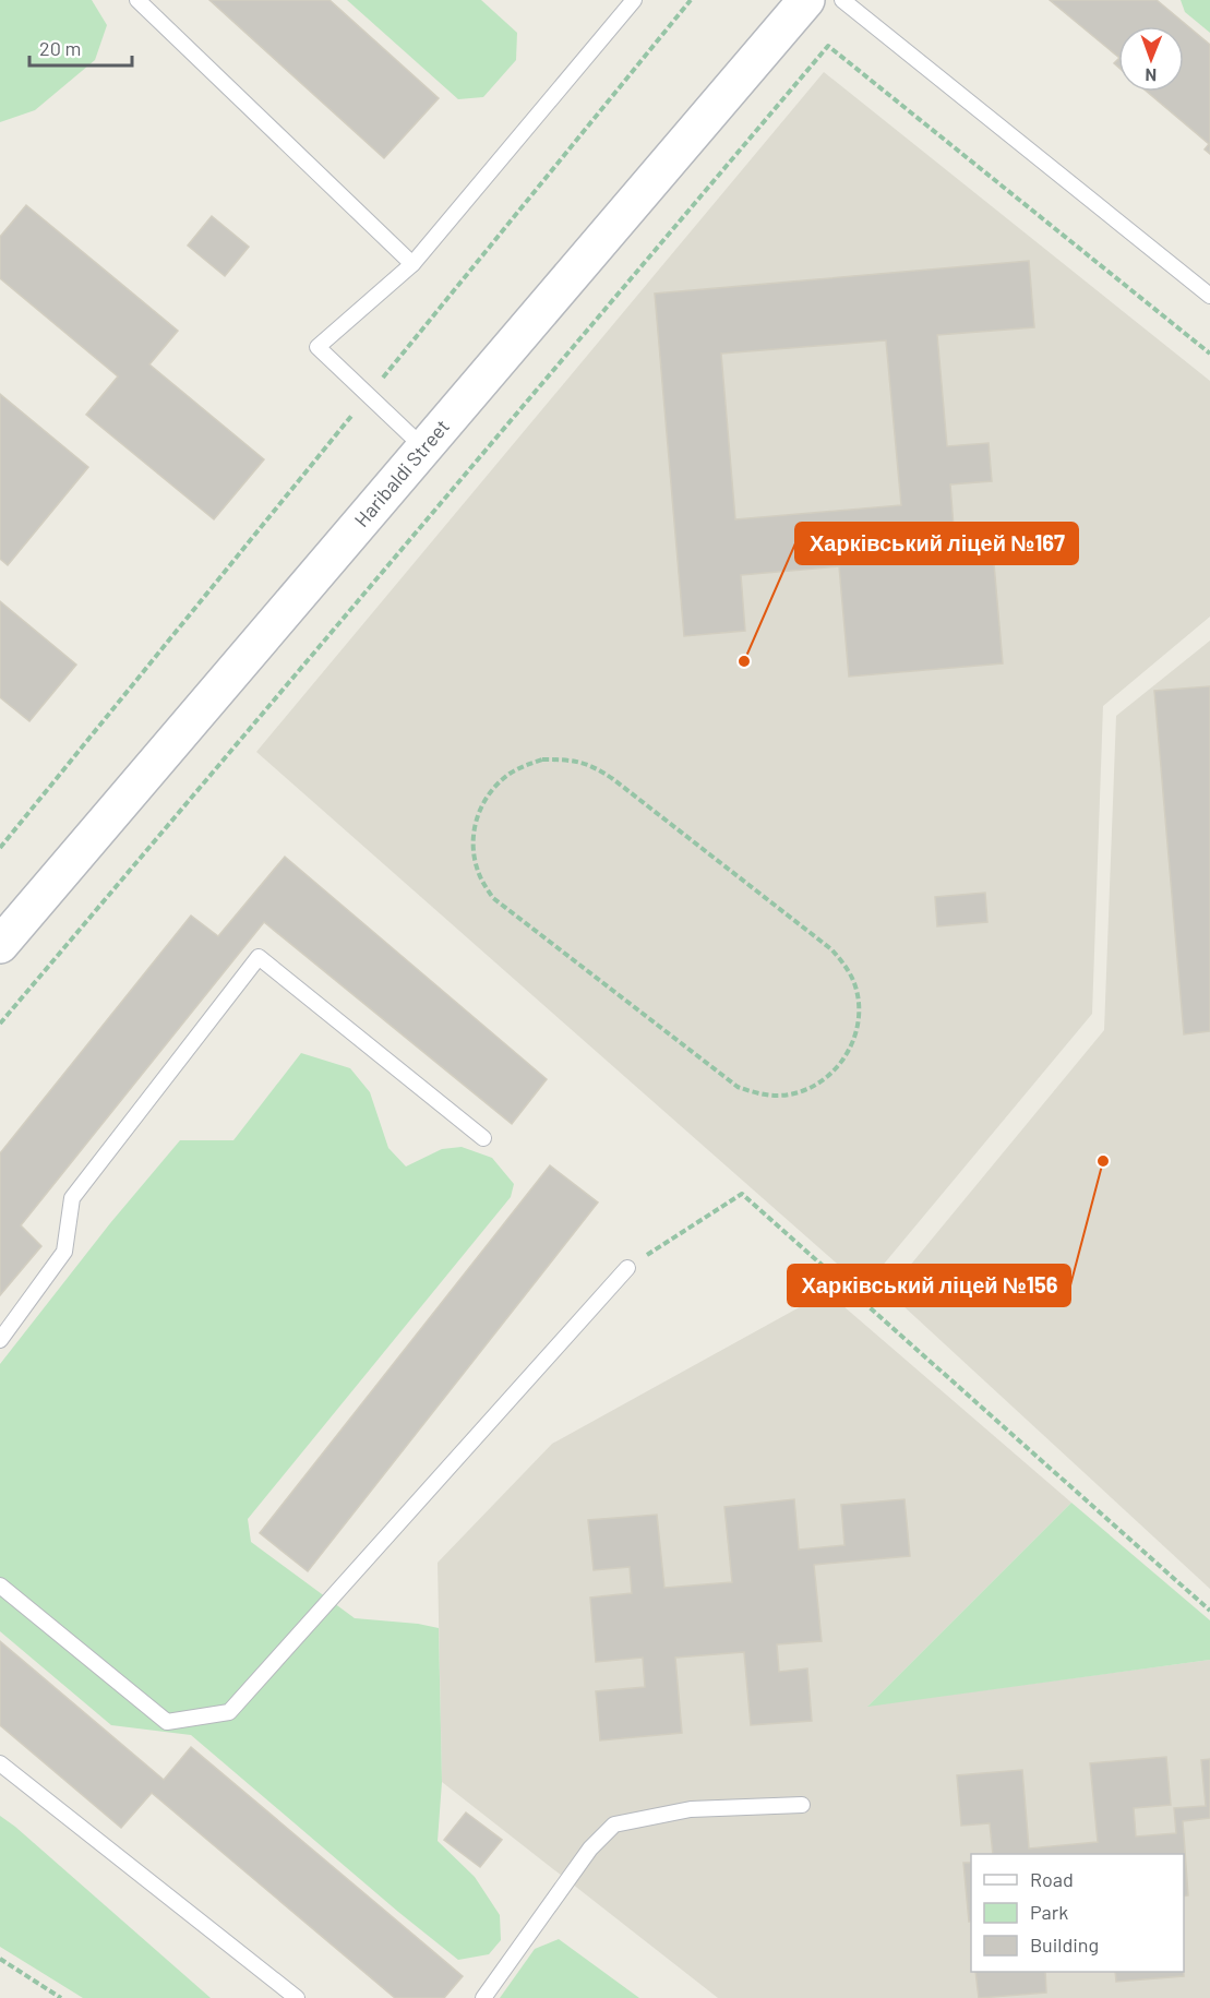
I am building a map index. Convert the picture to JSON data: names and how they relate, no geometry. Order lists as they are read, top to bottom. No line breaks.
{"streets":{"street":["Haribaldi Street"]},"places":["Харківський ліцей №167","Харківський ліцей №156"],"legend":["Road","Park","Building"],"scale_bar":"20 m","north":"bottom"}
